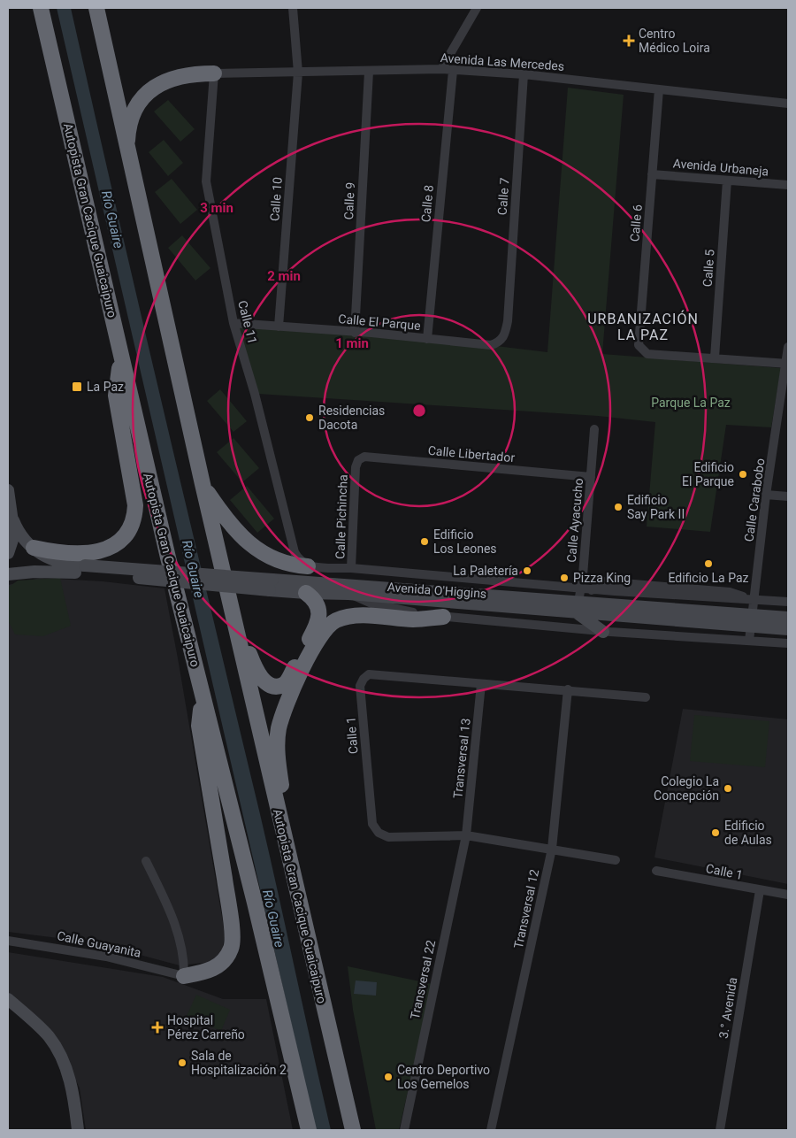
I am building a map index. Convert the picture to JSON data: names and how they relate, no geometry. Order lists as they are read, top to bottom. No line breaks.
{"streets":{"highway":["Autopista Gran Cacique Guaicaipuro"],"main road":["Avenida O'Higgins"],"street":["Avenida Las Mercedes","Avenida Urbaneja","Calle 7","Calle 10","Calle 9","Calle 8","Calle 6","Calle 5","Calle 11","Calle El Parque","Calle Libertador","Calle Carabobo","Calle Pichincha","Calle Ayacucho","Calle 1","Transversal 13","Transversal 12","Calle Guayanita","Transversal 22","3.° Avenida"]},"crossings":[["Avenida Las Mercedes","Calle 7"],["Avenida Las Mercedes","Calle 10"],["Avenida Las Mercedes","Calle 9"],["Avenida Las Mercedes","Calle 8"],["Avenida Las Mercedes","Calle 6"],["Avenida Las Mercedes","Calle 11"],["Avenida Urbaneja","Calle 6"],["Avenida Urbaneja","Calle 5"],["Calle 7","Calle El Parque"],["Calle 10","Calle El Parque"],["Calle 9","Calle El Parque"],["Calle 8","Calle El Parque"],["Calle 6","Calle 5"],["Calle 11","Calle El Parque"],["Calle 11","Avenida O'Higgins"],["Calle Libertador","Calle Pichincha"],["Calle Libertador","Calle Ayacucho"],["Calle Carabobo","Avenida O'Higgins"],["Calle Pichincha","Avenida O'Higgins"],["Calle Ayacucho","Avenida O'Higgins"],["Calle 1","Transversal 13"],["Calle 1","Transversal 12"],["Calle 1","Transversal 22"],["Calle 1","3.° Avenida"],["Transversal 13","Transversal 22"]],"districts":["URBANIZACIÓN LA PAZ"],"water":["Río Guaire"],"parks":["Parque La Paz"],"places":{"health":["Centro Médico Loira","Hospital Pérez Carreño"],"transit":["La Paz"],"other":["Residencias Dacota","Edificio El Parque","Edificio Say Park II","Edificio Los Leones","Edificio La Paz","La Paletería","Pizza King","Colegio La Concepción","Edificio de Aulas","Sala de Hospitalización 2","Centro Deportivo Los Gemelos"]},"rings":["3 min","2 min","1 min"]}
